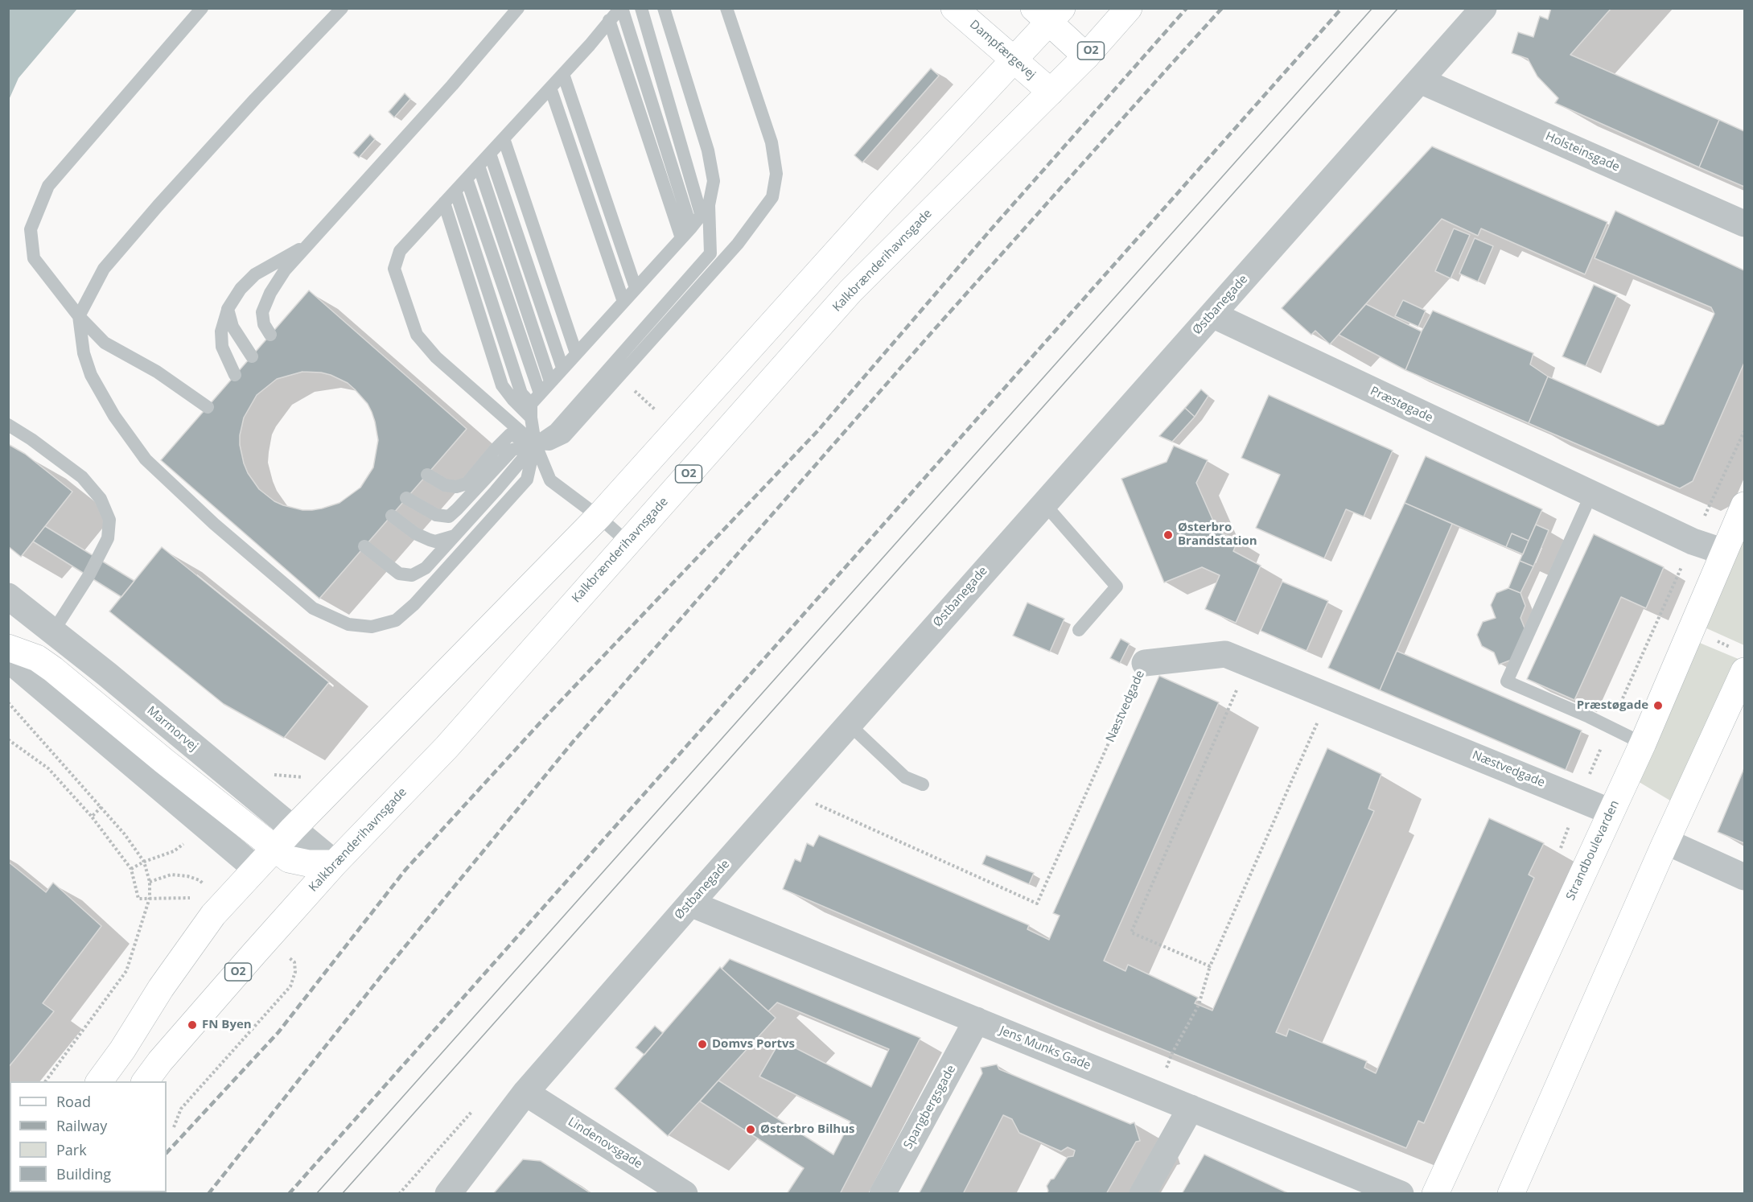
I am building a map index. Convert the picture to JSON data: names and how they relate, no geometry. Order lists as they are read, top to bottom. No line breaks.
{"streets":{"main road":["Dampfærgevej","O2","Kalkbrænderihavnsgade","Strandboulevarden"],"street":["Holsteinsgade","Østbanegade","Præstøgade","Næstvedgade","Marmorvej","Jens Munks Gade","Spangbergsgade","Lindenovsgade"]},"crossings":[["Dampfærgevej","Kalkbrænderihavnsgade"],["Holsteinsgade","Østbanegade"],["Kalkbrænderihavnsgade","Marmorvej"],["Østbanegade","Præstøgade"],["Østbanegade","Næstvedgade"],["Østbanegade","Jens Munks Gade"],["Østbanegade","Lindenovsgade"],["Præstøgade","Strandboulevarden"],["Næstvedgade","Strandboulevarden"],["Jens Munks Gade","Spangbergsgade"]],"places":["Østerbro Brandstation","Præstøgade","FN Byen","Domvs Portvs","Østerbro Bilhus"],"legend":["Road","Railway","Park","Building"]}
